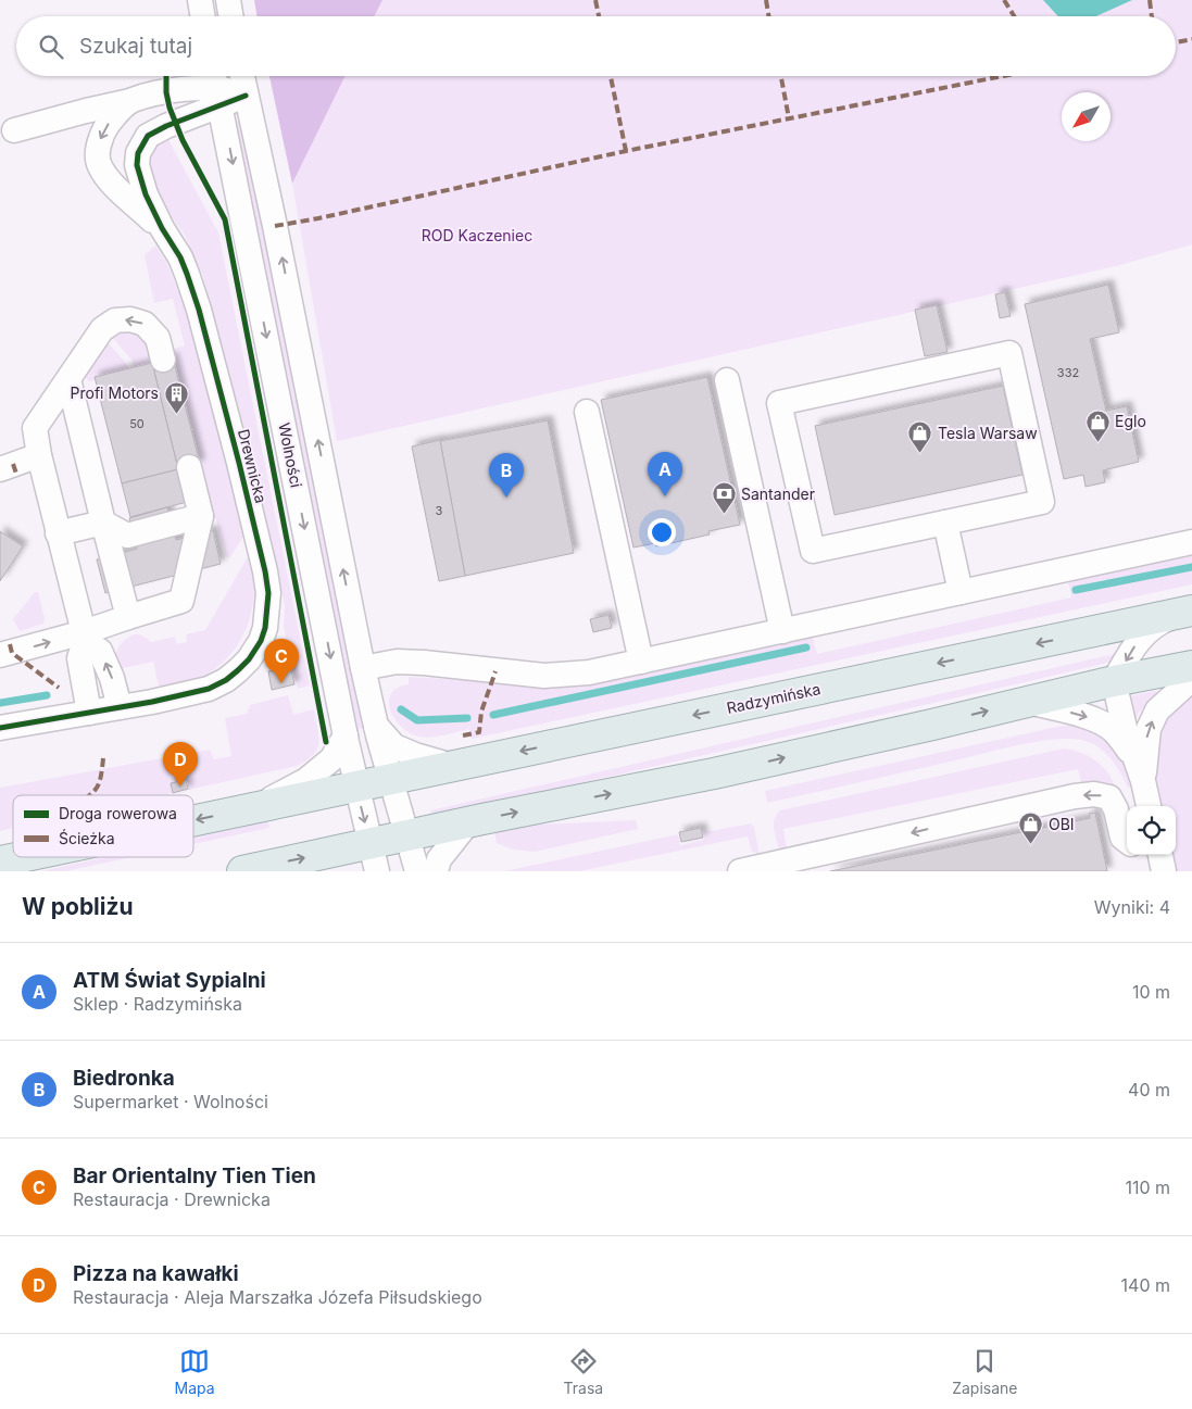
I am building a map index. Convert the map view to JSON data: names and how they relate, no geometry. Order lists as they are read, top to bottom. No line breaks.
{"streets":{"main road":["Radzymińska"],"street":["Wolności","Drewnicka"]},"crossings":[["Wolności","Drewnicka"],["Wolności","Radzymińska"]],"parks":["ROD Kaczeniec"],"places":{"building":["Profi Motors"],"shop":["Eglo","Tesla Warsaw","OBI"],"bank":["Santander"]},"house_numbers":["332","50","3"],"legend":["Droga rowerowa","Ścieżka"],"north":"bottom left","page":{"search":"Szukaj tutaj","pins":["A","B","C","D"],"heading":["W pobliżu","Wyniki: 4"],"list":[{"mark":"A","name":"ATM Świat Sypialni","note":"Sklep · Radzymińska","value":"10 m"},{"mark":"B","name":"Biedronka","note":"Supermarket · Wolności","value":"40 m"},{"mark":"C","name":"Bar Orientalny Tien Tien","note":"Restauracja · Drewnicka","value":"110 m"},{"mark":"D","name":"Pizza na kawałki","note":"Restauracja · Aleja Marszałka Józefa Piłsudskiego","value":"140 m"}],"nav":["Mapa","Trasa","Zapisane"]}}
